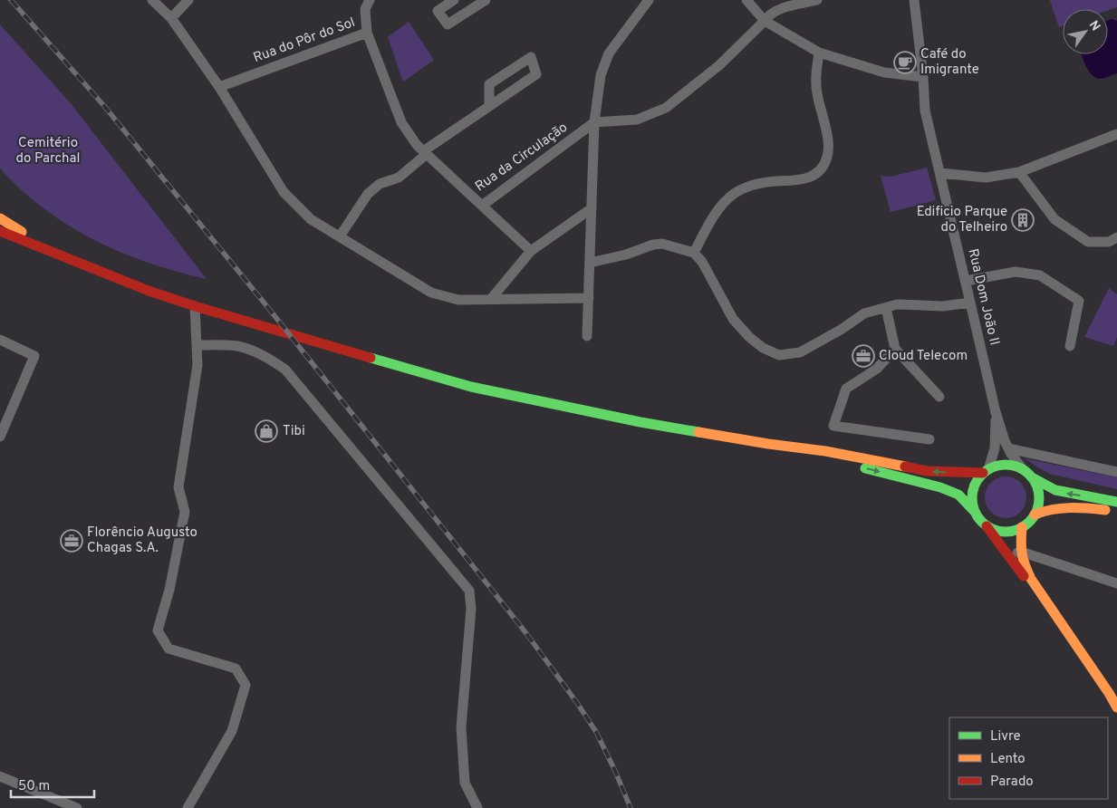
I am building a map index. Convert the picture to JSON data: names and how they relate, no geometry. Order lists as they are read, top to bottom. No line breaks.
{"streets":{"street":["Rua do Pôr do Sol","Rua da Circulação","Rua Dom João II"]},"crossings":[["Rua do Pôr do Sol","Rua da Circulação"]],"parks":["Cemitério do Parchal"],"places":{"cafe":["Café do Imigrante"],"building":["Edificio Parque do Telheiro"],"office":["Cloud Telecom","Florêncio Augusto Chagas S.A."],"shop":["Tibi"]},"legend":["Livre","Lento","Parado"],"scale_bar":"50 m","north":"top right"}
